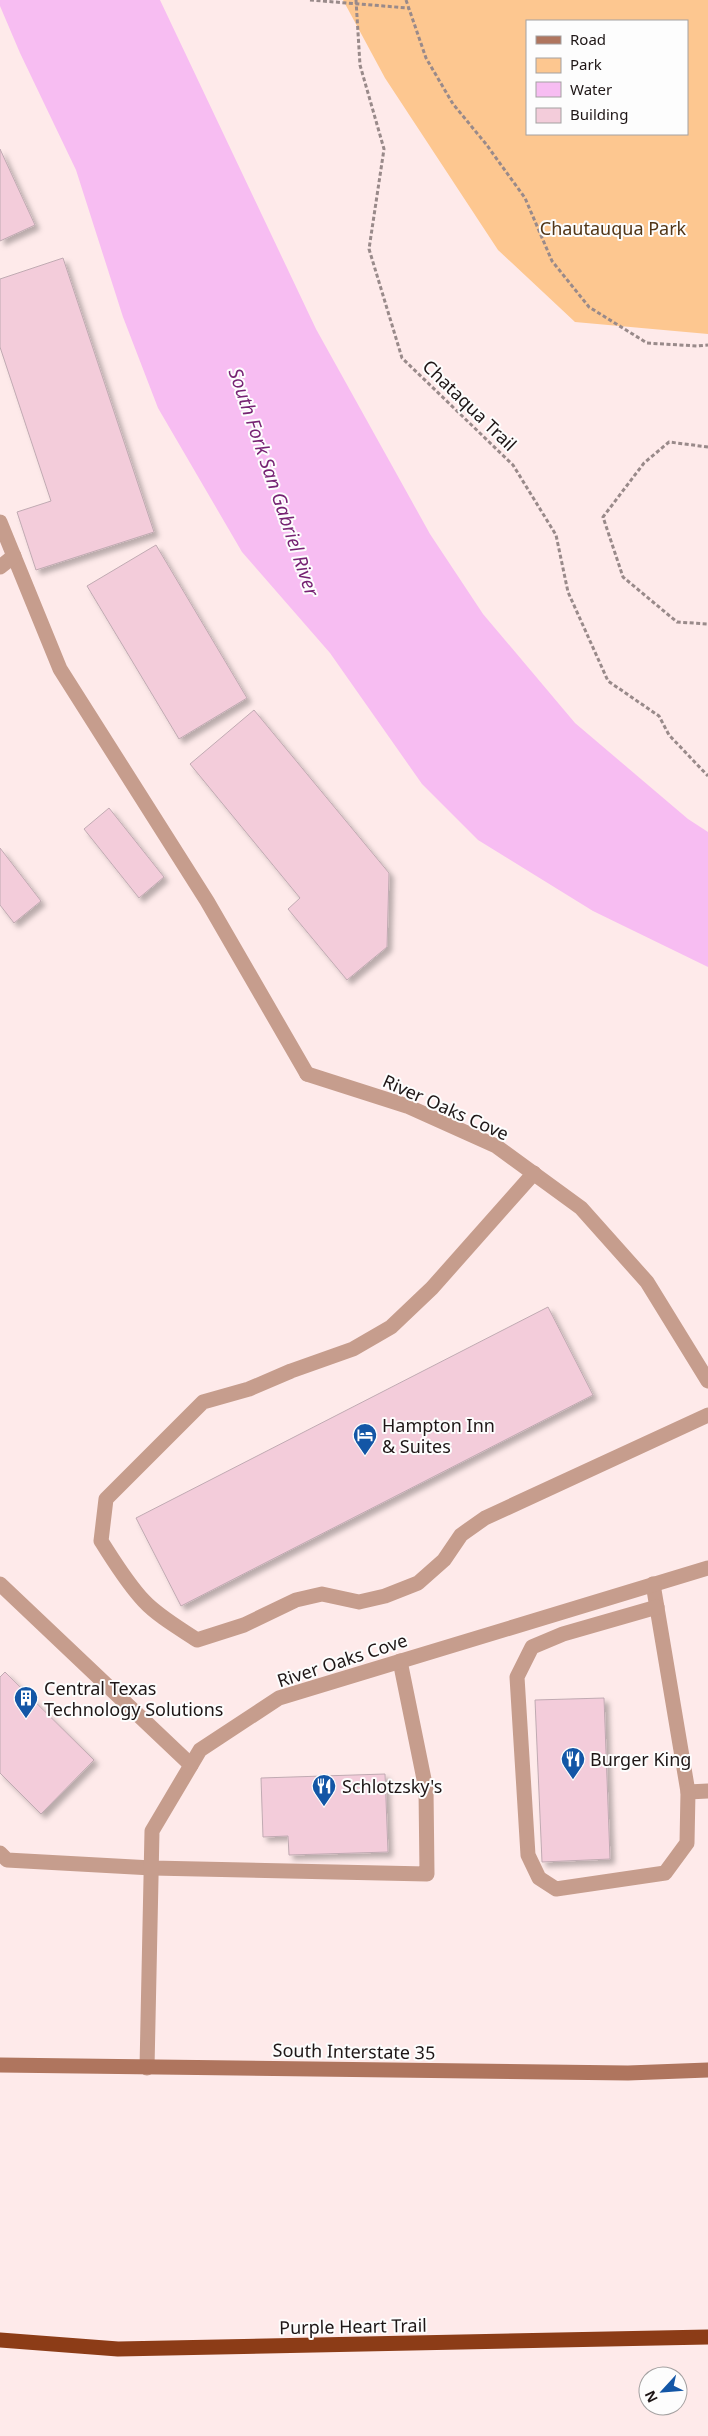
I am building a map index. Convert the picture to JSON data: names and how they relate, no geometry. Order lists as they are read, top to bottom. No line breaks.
{"streets":{"highway":["Purple Heart Trail"],"main road":["South Interstate 35"],"street":["River Oaks Cove"],"path":["Chataqua Trail"]},"crossings":[["River Oaks Cove","South Interstate 35"]],"water":["South Fork San Gabriel River"],"parks":["Chautauqua Park"],"places":{"hotel":["Hampton Inn & Suites"],"building":["Central Texas Technology Solutions"],"restaurant":["Burger King","Schlotzsky's"]},"legend":["Road","Park","Water","Building"],"north":"bottom left"}
